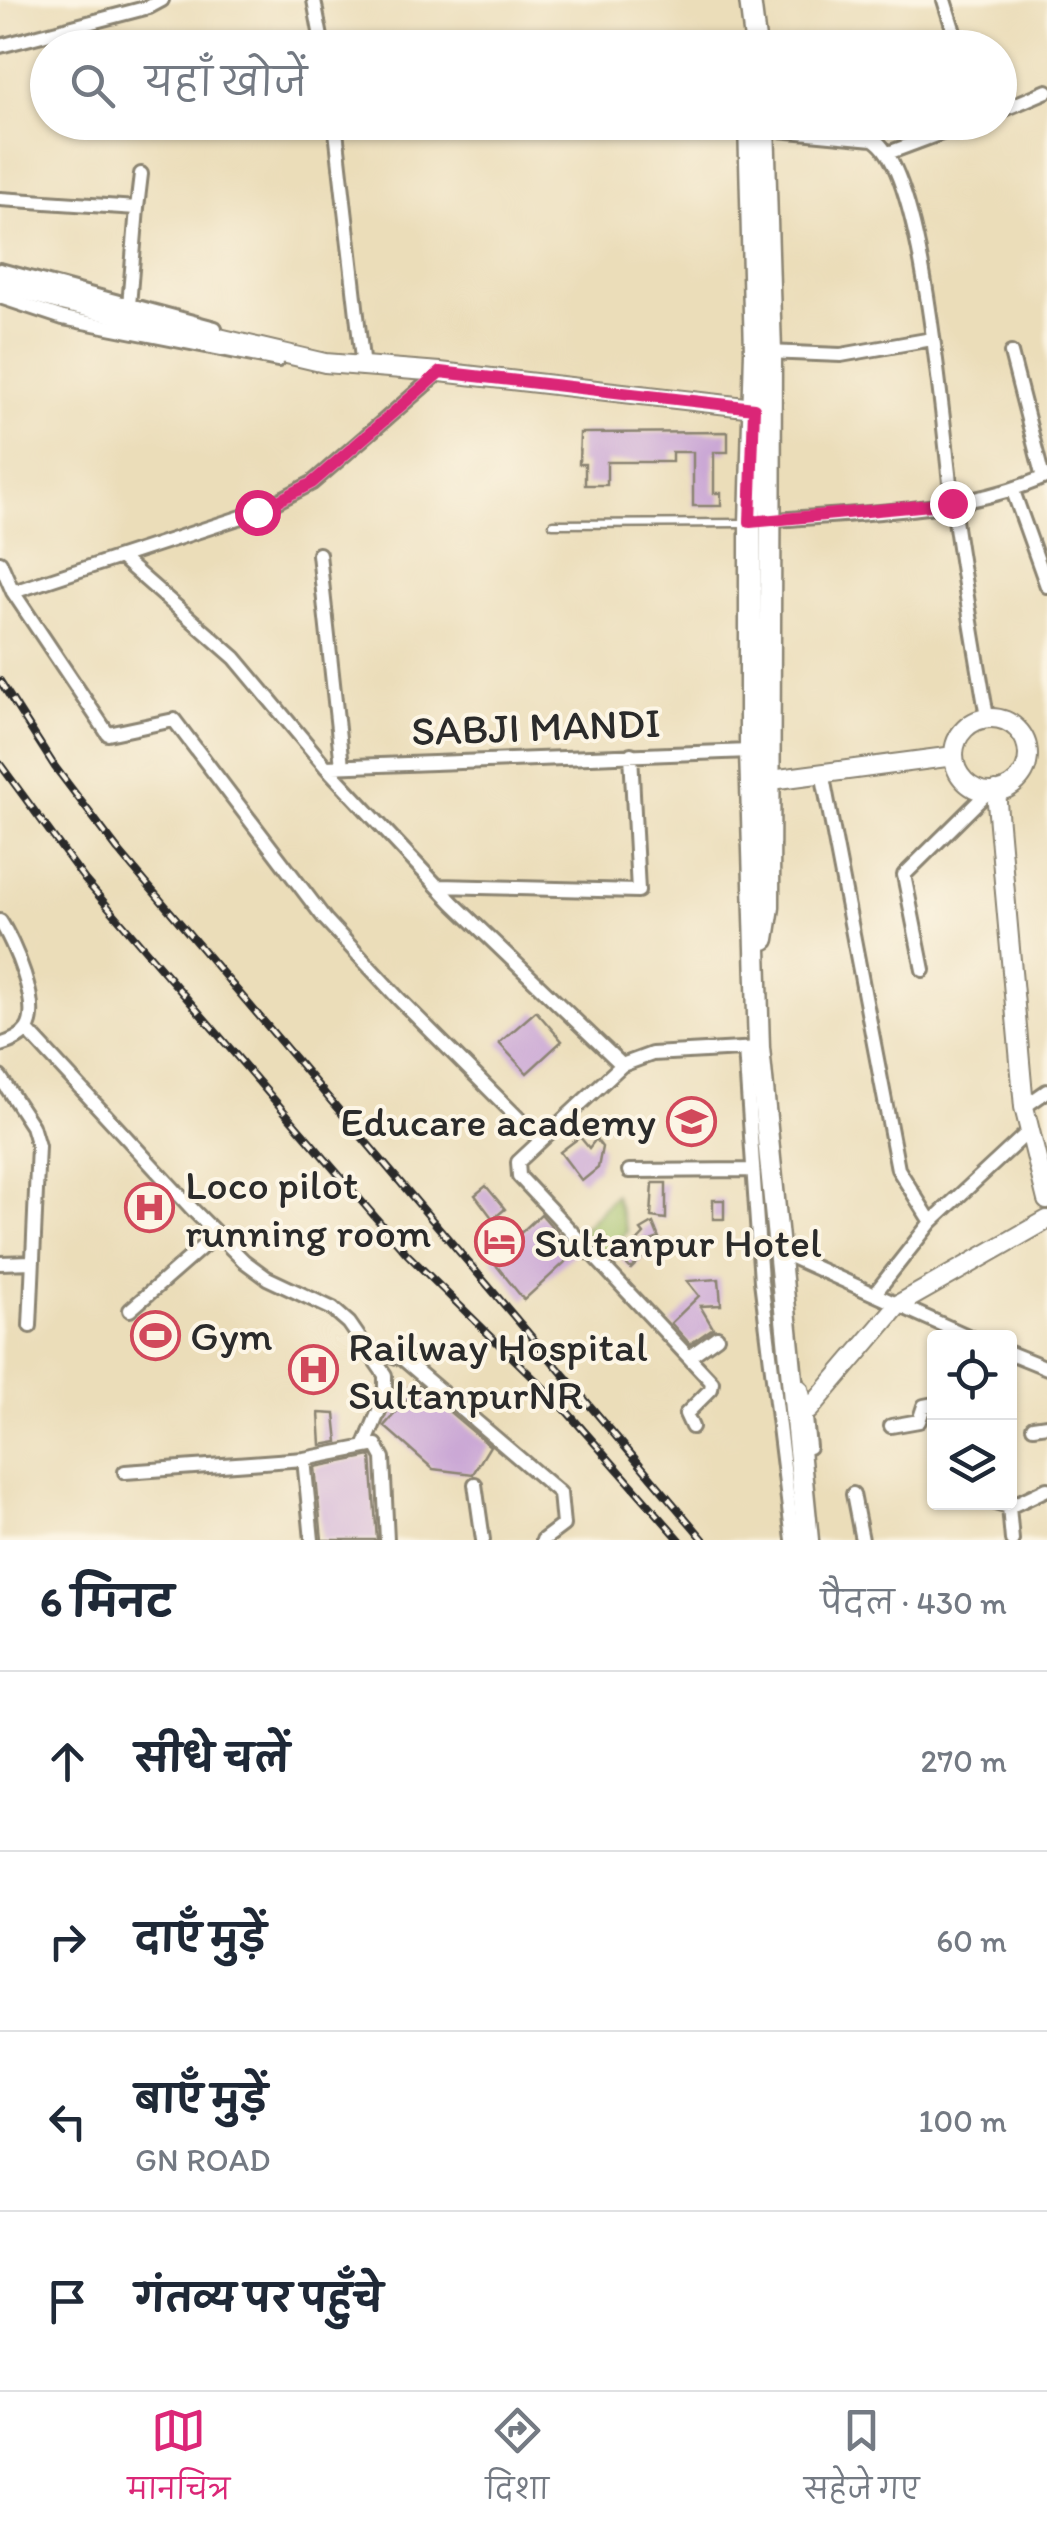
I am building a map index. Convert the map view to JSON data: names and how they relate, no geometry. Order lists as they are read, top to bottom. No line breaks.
{"streets":{"street":["SABJI MANDI"]},"places":{"school or university":["Educare academy"],"hospital":["Loco pilot running room","Railway Hospital SultanpurNR"],"hotel":["Sultanpur Hotel"],"sports":["Gym"]},"page":{"search":"यहाँ खोजें","heading":["6 मिनट","पैदल · 430 m"],"list":[["सीधे चलें","270 m"],["दाएँ मुड़ें","60 m"],["बाएँ मुड़ें","GN ROAD","100 m"],"गंतव्य पर पहुँचे"],"nav":["मानचित्र","दिशा","सहेजे गए"]}}
